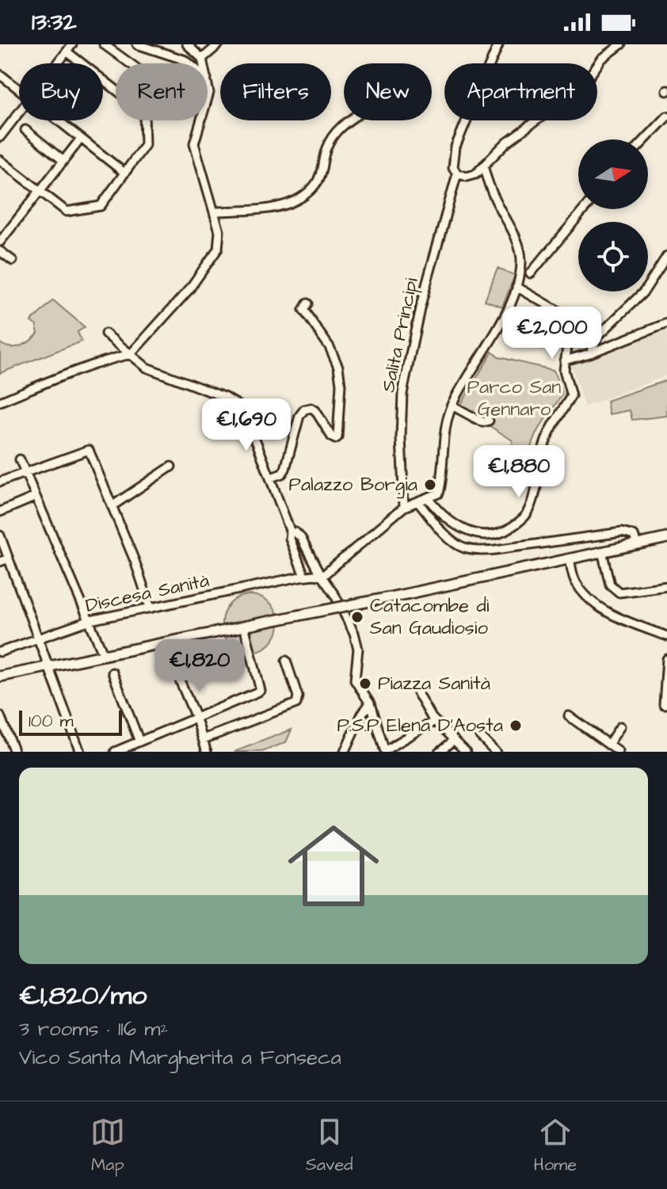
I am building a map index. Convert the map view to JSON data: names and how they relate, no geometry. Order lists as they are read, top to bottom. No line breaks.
{"streets":{"street":["Salita Principi","Discesa Sanità"]},"parks":["Parco San Gennaro"],"places":["Palazzo Borgia","Catacombe di San Gaudiosio","Piazza Sanità","P.S.P Elena D'Aosta"],"scale_bar":"100 m","north":"right","page":{"status":"13:32","chip":["Buy","Rent","Filters","New","Apartment"],"price":["€2,000","€1,690","€1,880","€1,820"],"scale":"100 m","list":[{"name":"€1,820/mo","note":"3 rooms · 116 m² · Vico Santa Margherita a Fonseca"}],"tabs":["Map","Saved","Home"]}}
